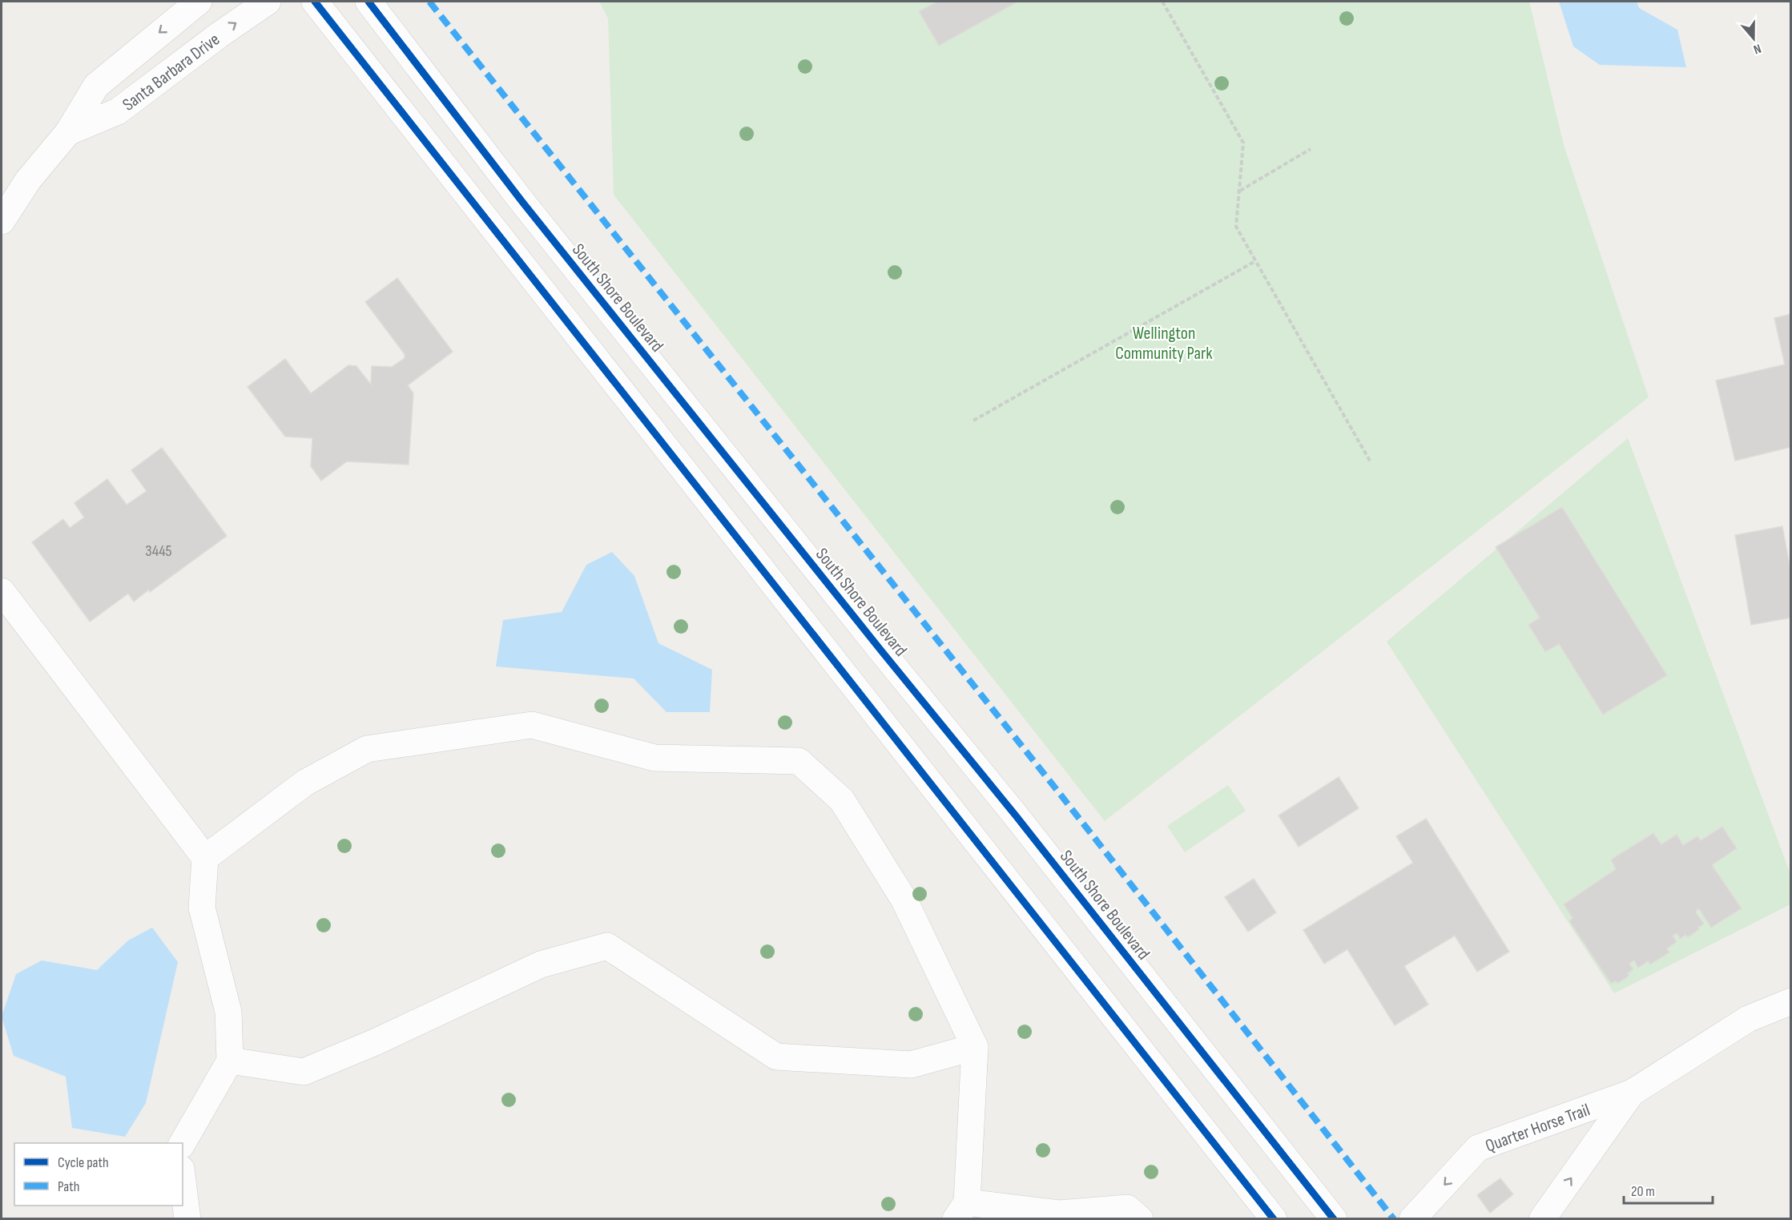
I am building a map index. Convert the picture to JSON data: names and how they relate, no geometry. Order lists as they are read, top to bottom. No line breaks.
{"streets":{"street":["Santa Barbara Drive","South Shore Boulevard","Quarter Horse Trail"]},"parks":["Wellington Community Park"],"house_numbers":["3445"],"legend":["Cycle path","Path"],"scale_bar":"20 m","north":"bottom"}
